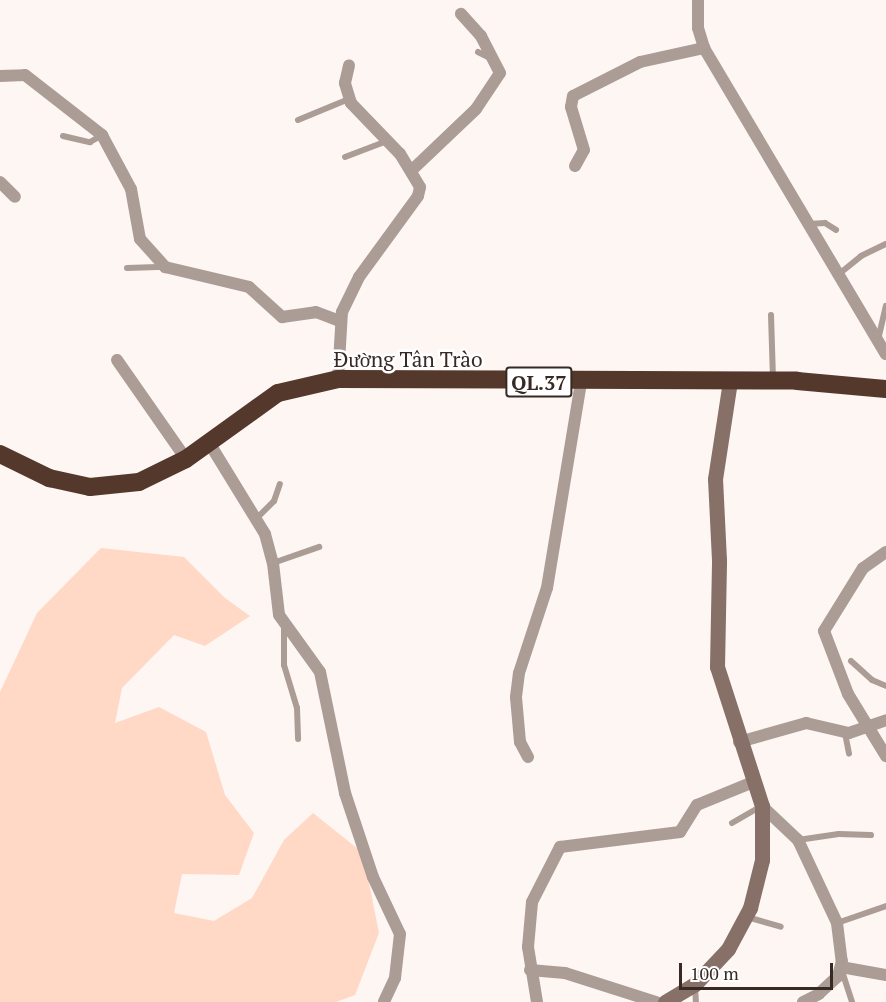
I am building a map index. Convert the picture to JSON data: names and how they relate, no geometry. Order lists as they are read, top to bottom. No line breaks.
{"streets":{"highway":["Đường Tân Trào","QL.37"]},"scale_bar":"100 m"}
